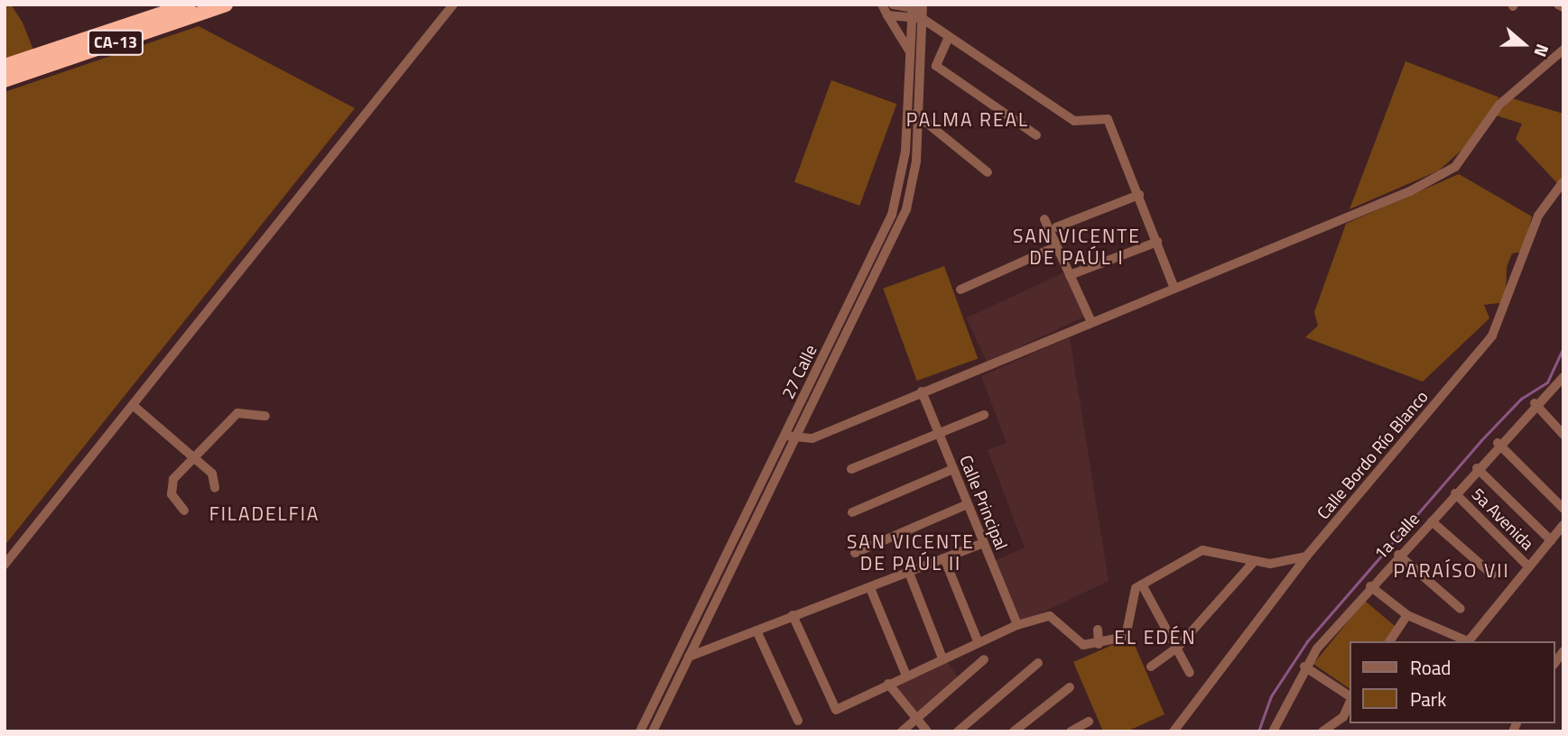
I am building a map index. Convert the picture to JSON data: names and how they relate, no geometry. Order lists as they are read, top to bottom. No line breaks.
{"streets":{"highway":["CA-13"],"street":["27 Calle","Calle Bordo Río Blanco","Calle Principal","5a Avenida","1a Calle"]},"crossings":[["5a Avenida","1a Calle"]],"districts":["PALMA REAL","SAN VICENTE DE PAÚL I","FILADELFIA","SAN VICENTE DE PAÚL II","PARAÍSO VII","EL EDÉN"],"legend":["Road","Park"],"north":"right"}
